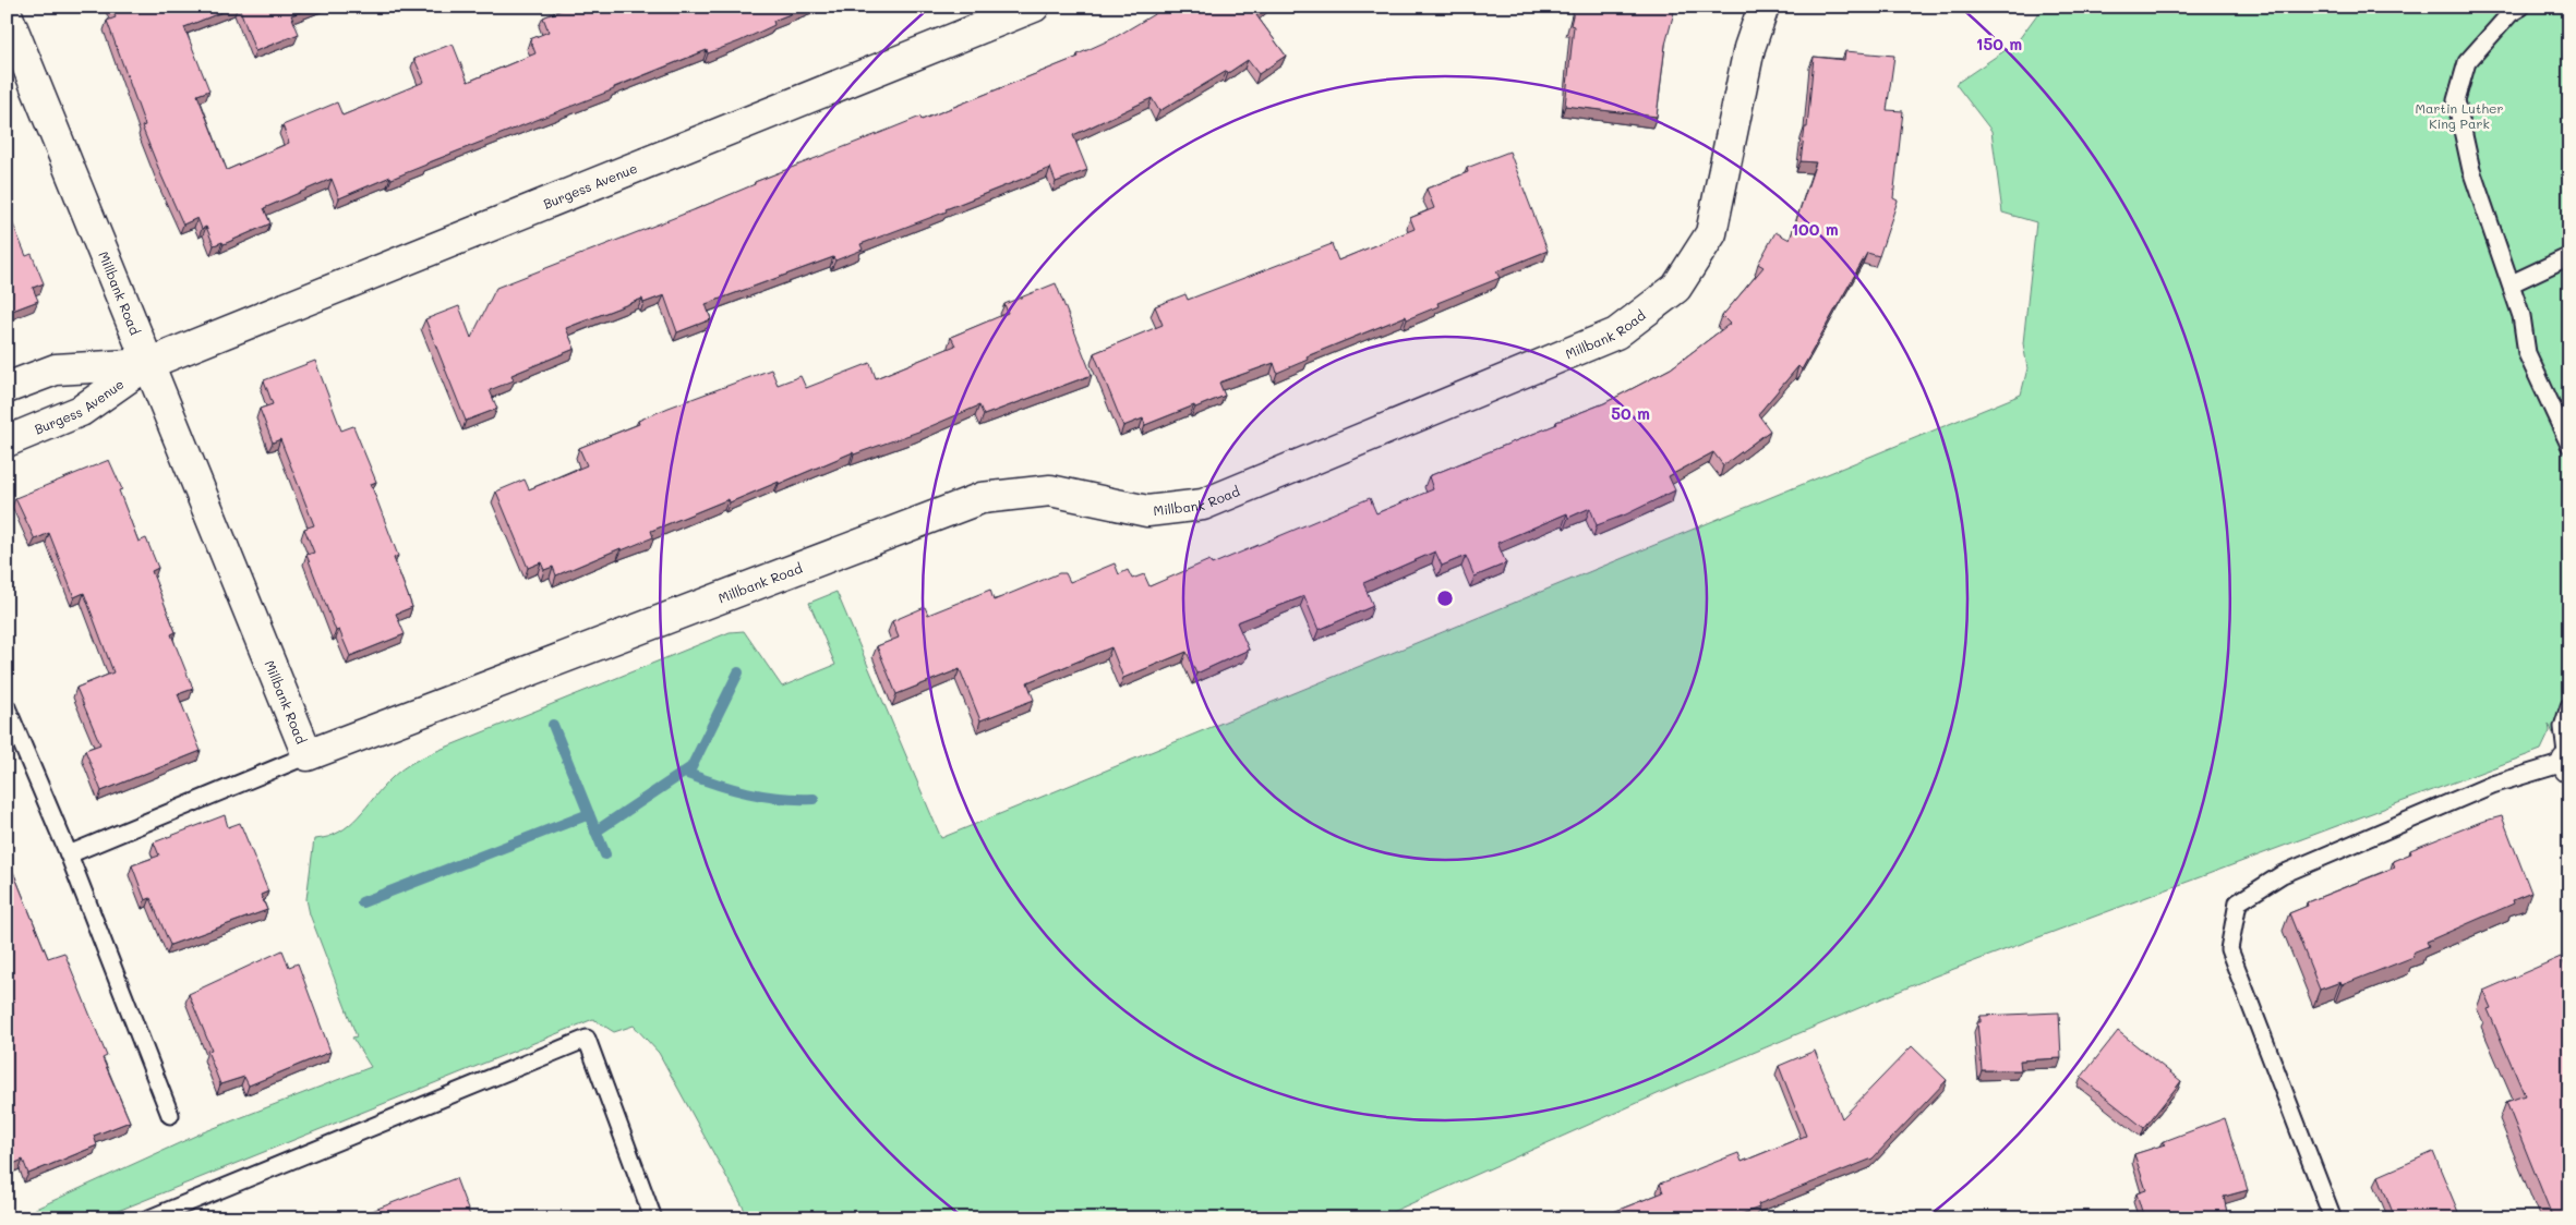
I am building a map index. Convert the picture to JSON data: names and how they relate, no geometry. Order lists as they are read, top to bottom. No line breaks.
{"streets":{"street":["Burgess Avenue","Millbank Road"]},"crossings":[["Burgess Avenue","Millbank Road"]],"parks":["Martin Luther King Park"],"rings":["150 m","100 m","50 m"]}
